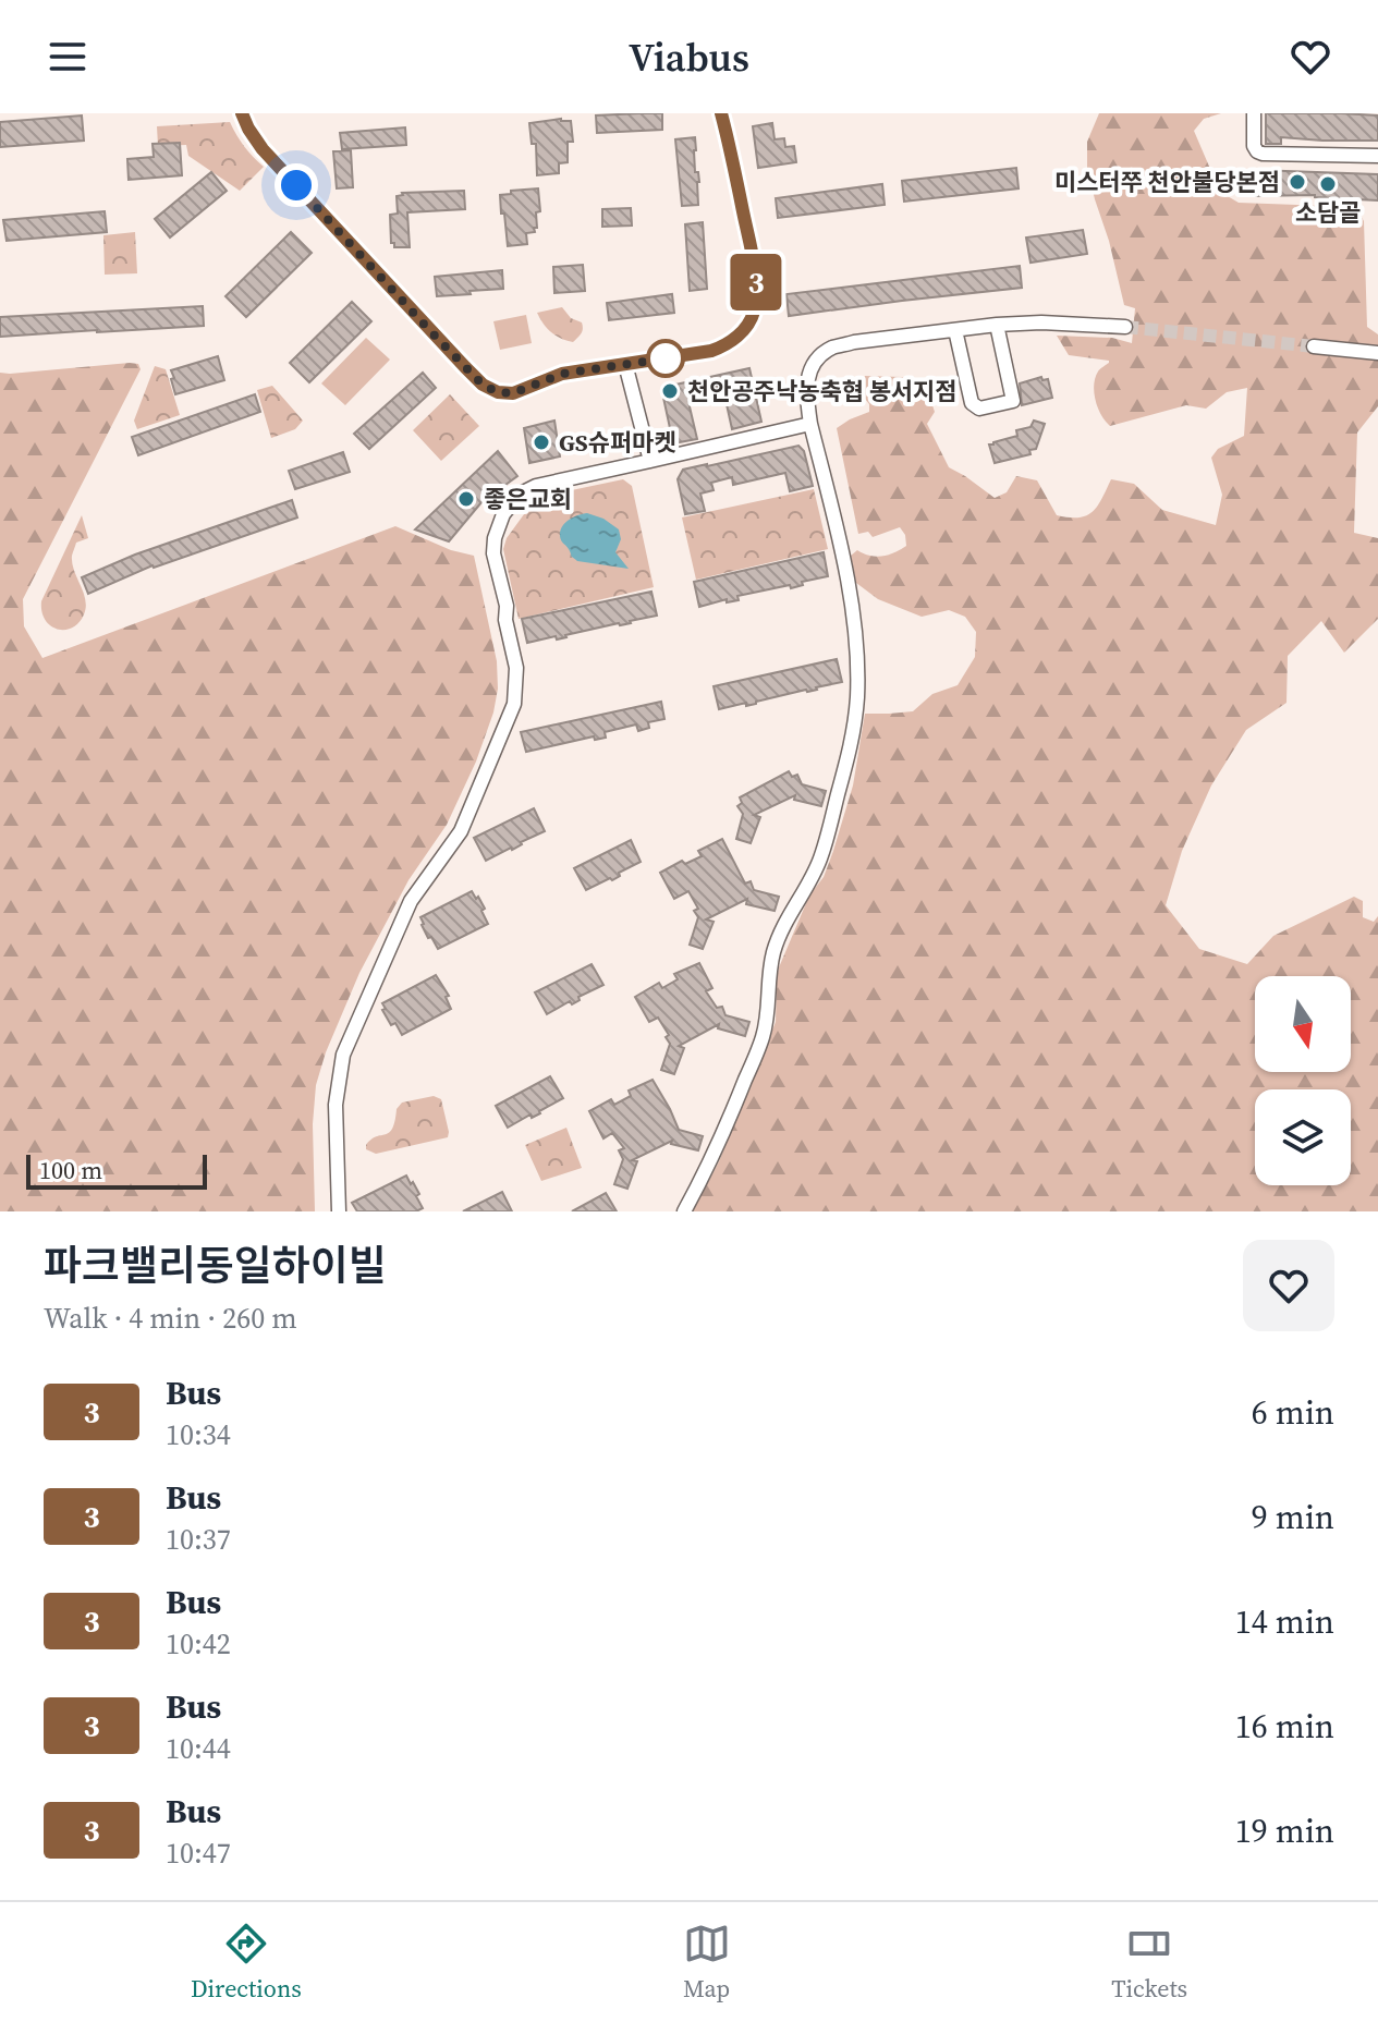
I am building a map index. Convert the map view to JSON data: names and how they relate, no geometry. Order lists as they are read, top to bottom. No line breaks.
{"places":["미스터쭈 천안불당본점","소담골","천안공주낙농축협 봉서지점","GS슈퍼마켓","좋은교회"],"lines":["bus line 3"],"scale_bar":"100 m","north":"bottom","page":{"header":"Viabus","on_map":"3","scale":"100 m","heading":["파크밸리동일하이빌","Walk · 4 min · 260 m"],"list":[{"mark":"3","name":"Bus","note":"10:34","value":"6 min"},{"mark":"3","name":"Bus","note":"10:37","value":"9 min"},{"mark":"3","name":"Bus","note":"10:42","value":"14 min"},{"mark":"3","name":"Bus","note":"10:44","value":"16 min"},{"mark":"3","name":"Bus","note":"10:47","value":"19 min"}],"tabs":["Directions","Map","Tickets"]}}
